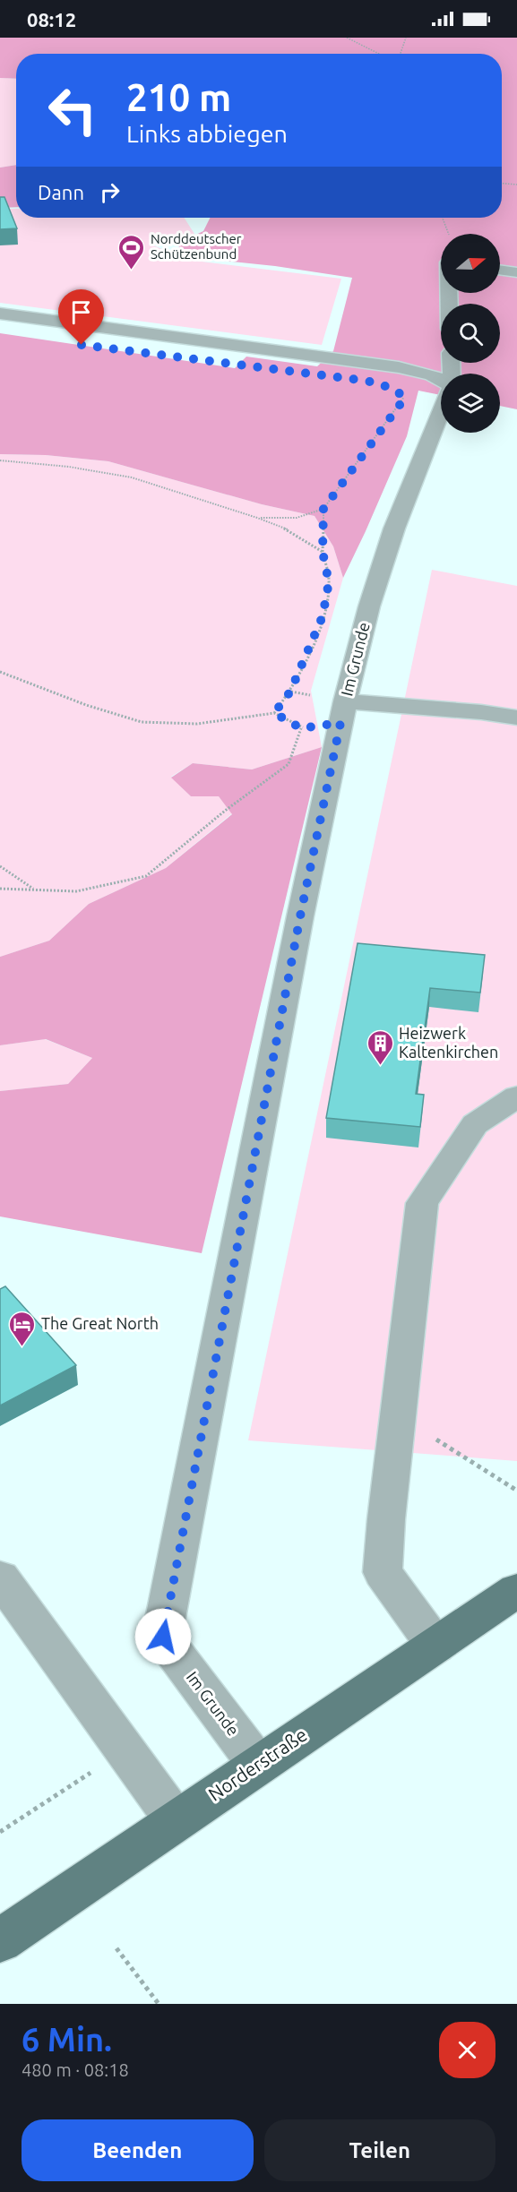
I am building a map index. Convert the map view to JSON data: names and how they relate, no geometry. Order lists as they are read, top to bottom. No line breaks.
{"streets":{"main road":["Norderstraße"],"street":["Im Grunde"]},"crossings":[["Im Grunde","Norderstraße"]],"places":{"sports":["Norddeutscher Schützenbund"],"building":["Heizwerk Kaltenkirchen"],"hotel":["The Great North"]},"north":"right","page":{"status":"08:12","turn":["210 m","Links abbiegen"],"then":"Dann","heading":["6 Min.","480 m · 08:18"],"buttons":["Beenden","Teilen"]}}
